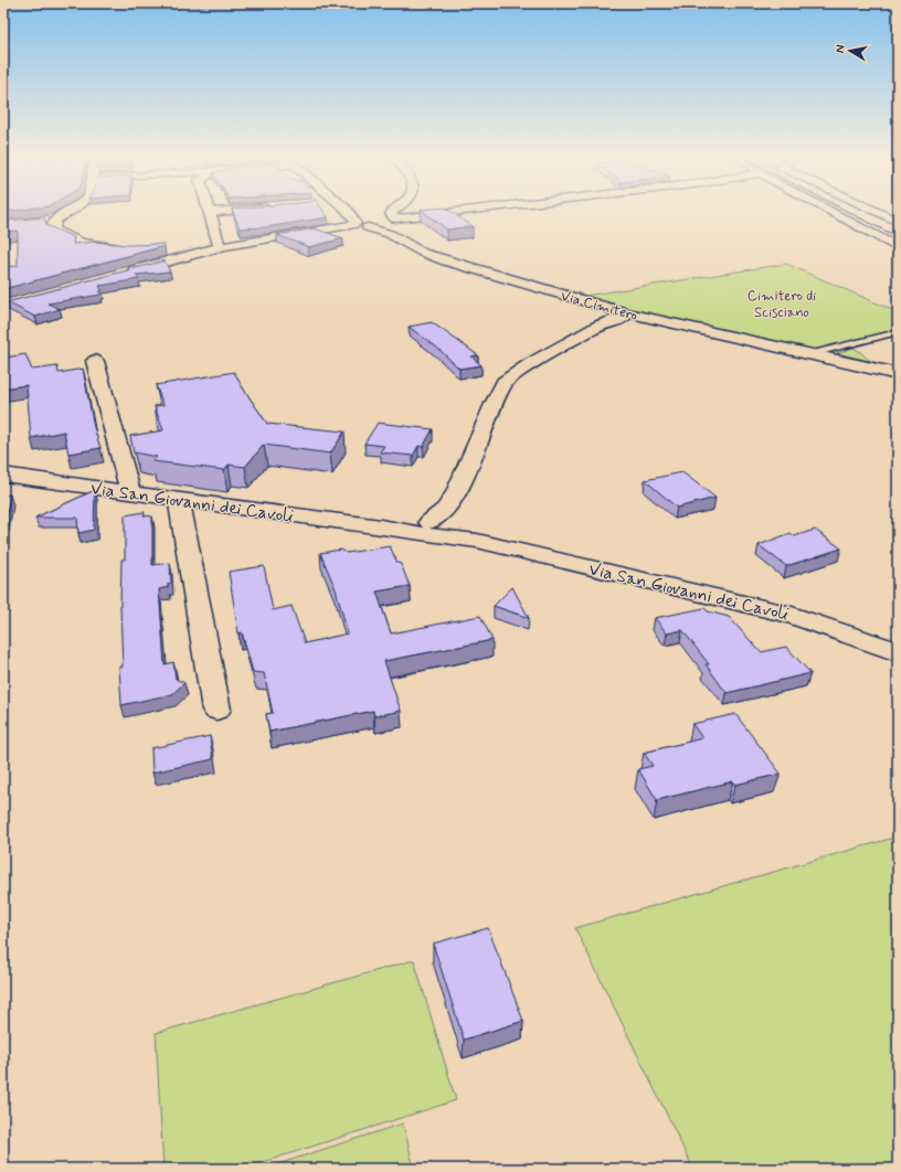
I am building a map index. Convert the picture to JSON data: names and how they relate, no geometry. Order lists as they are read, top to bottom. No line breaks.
{"streets":{"street":["Via Cimitero","Via San Giovanni dei Cavoli"]},"parks":["Cimitero di Scisciano"],"north":"left"}
